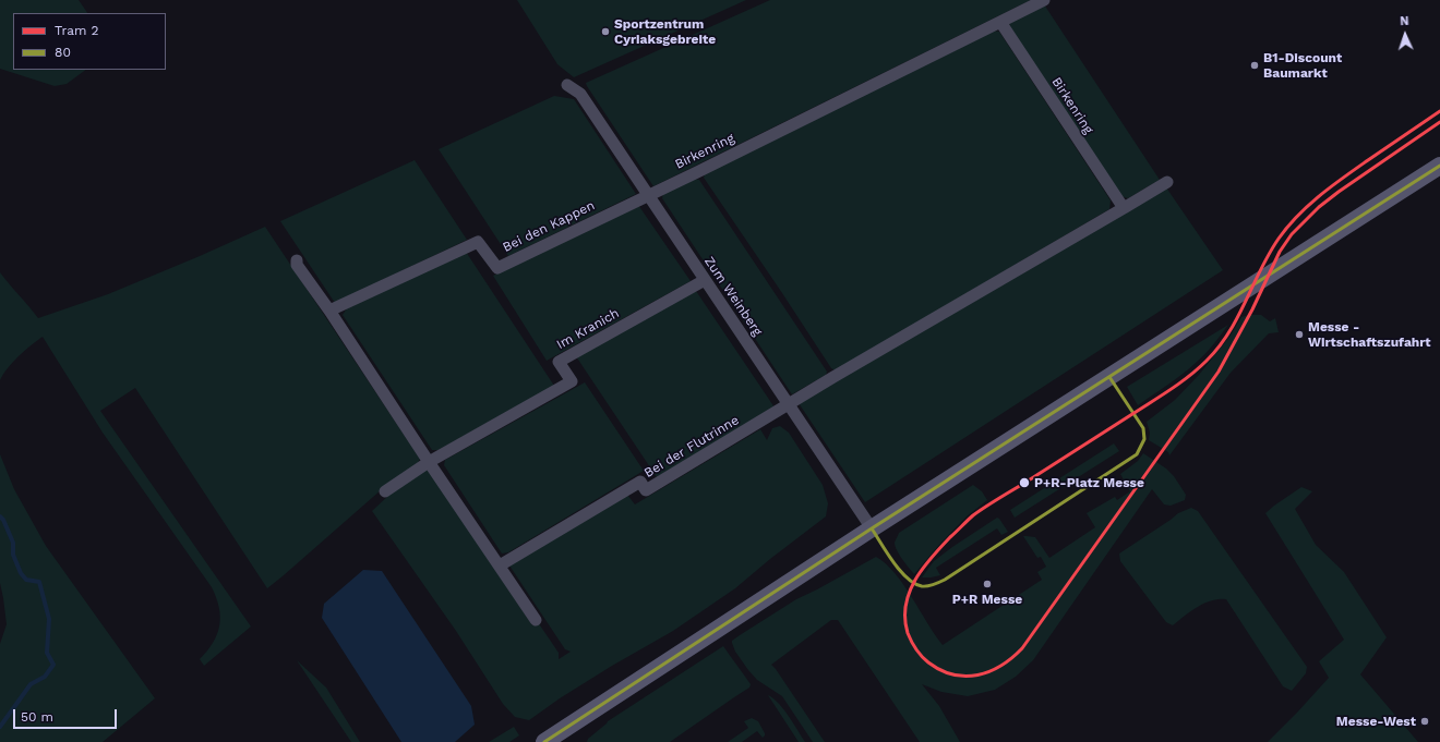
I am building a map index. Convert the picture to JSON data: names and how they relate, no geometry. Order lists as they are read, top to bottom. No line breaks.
{"streets":{"street":["Birkenring","Bei den Kappen","Zum Weinberg","Im Kranich","Bei der Flutrinne"]},"crossings":[["Birkenring","Bei den Kappen"],["Birkenring","Zum Weinberg"],["Bei den Kappen","Zum Weinberg"],["Zum Weinberg","Im Kranich"],["Zum Weinberg","Bei der Flutrinne"]],"places":["Sportzentrum Cyriaksgebreite","B1-Discount Baumarkt","Messe - Wirtschaftszufahrt","P+R-Platz Messe","P+R Messe","Messe-West"],"lines":["tram line 2","transit line 80"],"legend":["Tram 2","80"],"scale_bar":"50 m","north":"top"}
